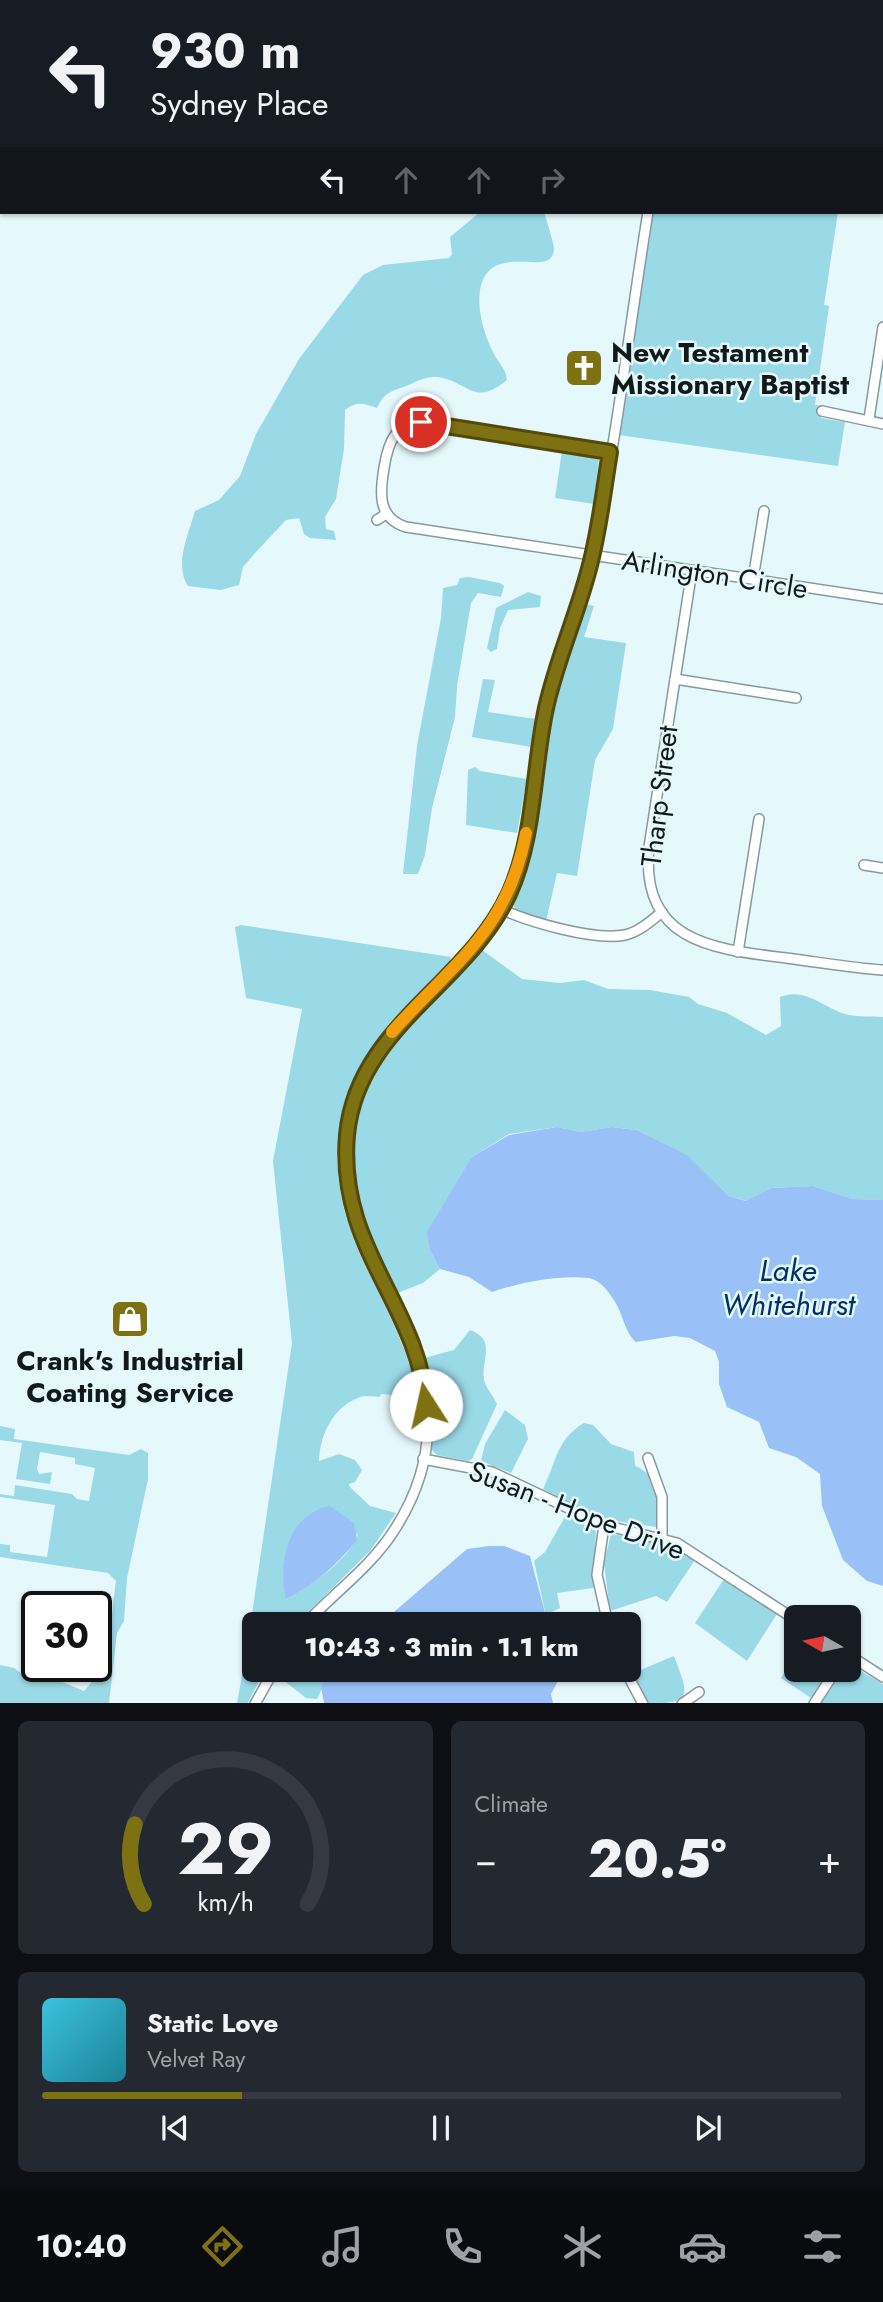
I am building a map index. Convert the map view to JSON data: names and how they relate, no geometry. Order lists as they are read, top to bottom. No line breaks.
{"streets":{"street":["Arlington Circle","Tharp Street","Susan - Hope Drive"]},"crossings":[["Arlington Circle","Tharp Street"]],"water":["Lake Whitehurst"],"places":{"church":["New Testament Missionary Baptist"],"shop":["Crank's Industrial Coating Service"]},"north":"left","page":{"turn":["930 m","Sydney Place"],"limit":"30","trip":"10:43 · 3 min · 1.1 km","tile":"Climate","heat":["−","20.5°","+"],"song":["Static Love","Velvet Ray"],"tabs":"10:40","gauge":["29","km/h"]}}
